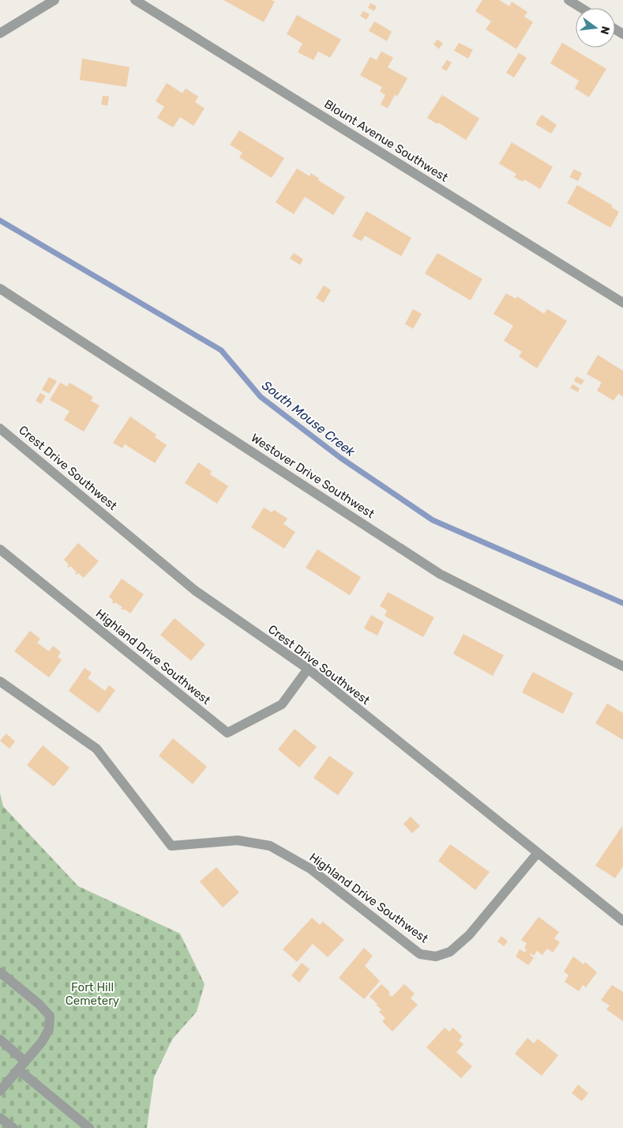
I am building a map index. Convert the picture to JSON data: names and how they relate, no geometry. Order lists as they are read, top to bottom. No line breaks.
{"streets":{"street":["Blount Avenue Southwest","Crest Drive Southwest","Westover Drive Southwest","Highland Drive Southwest"]},"crossings":[["Crest Drive Southwest","Highland Drive Southwest"]],"water":["South Mouse Creek"],"parks":["Fort Hill Cemetery"],"north":"right"}
